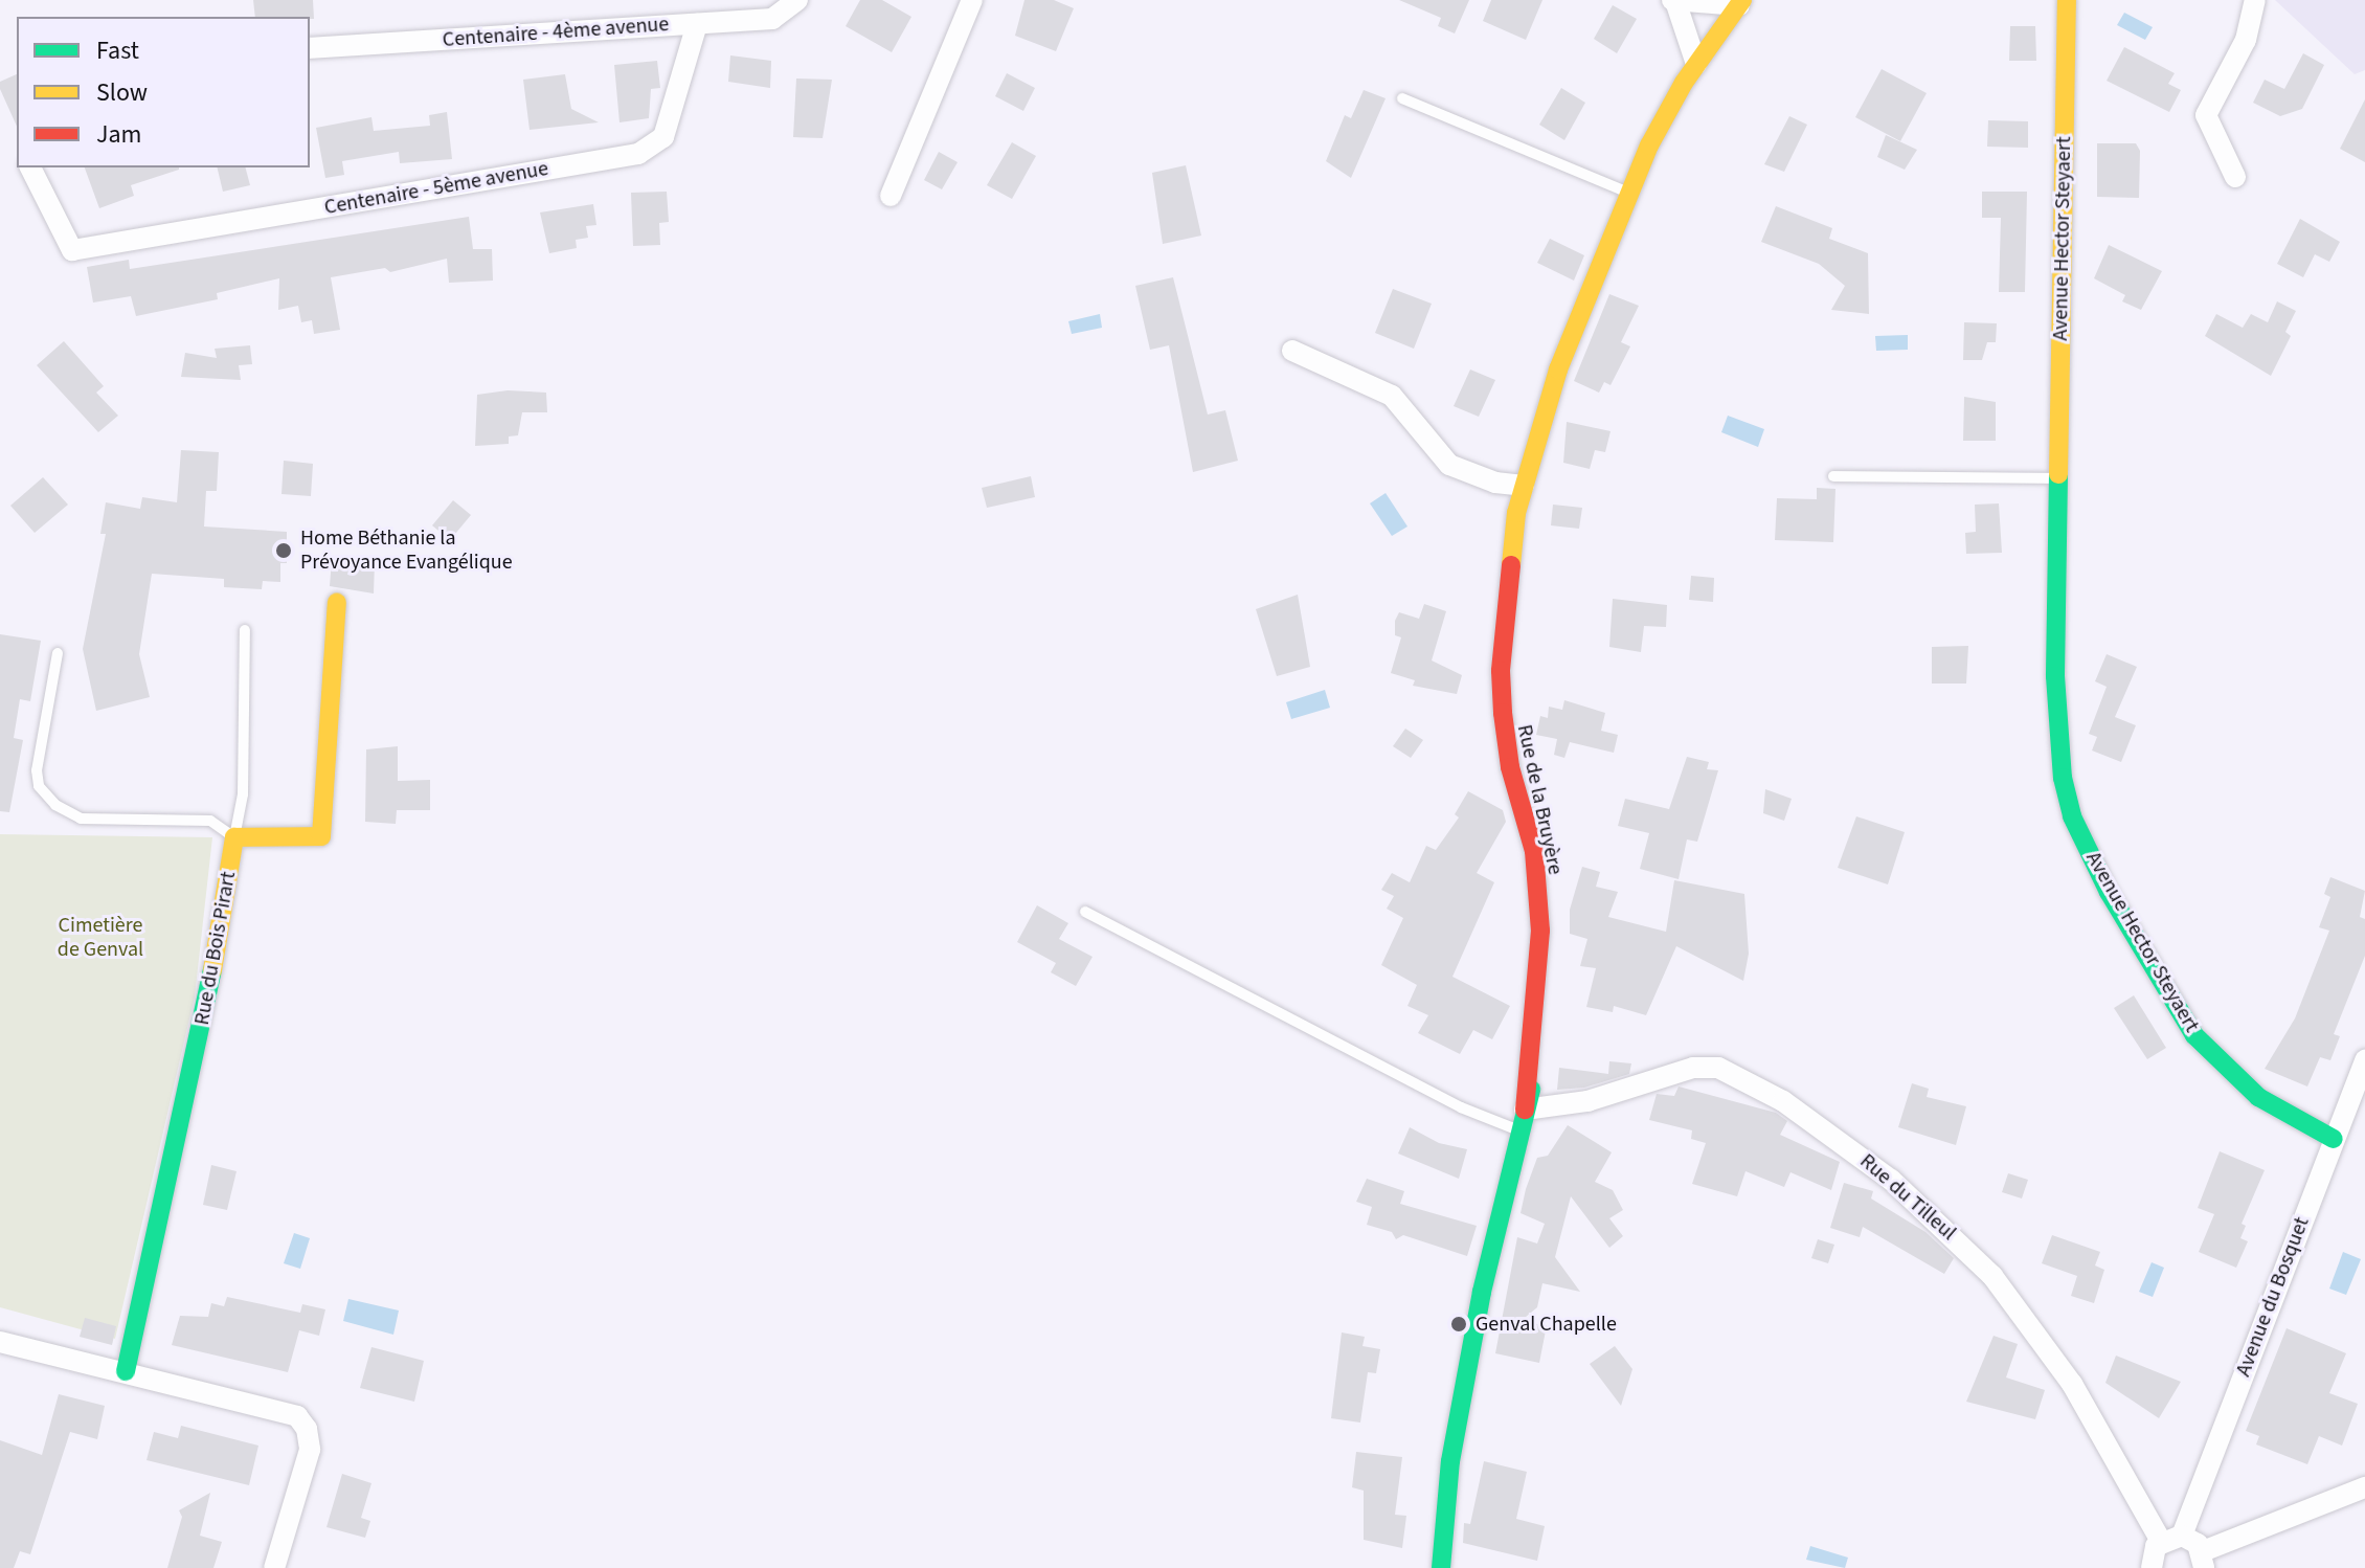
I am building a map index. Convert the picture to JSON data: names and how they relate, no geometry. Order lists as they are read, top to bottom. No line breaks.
{"streets":{"street":["Centenaire - 4ème avenue","Centenaire - 5ème avenue","Avenue Hector Steyaert","Rue de la Bruyère","Rue du Bois Pirart","Rue du Tilleul","Avenue du Bosquet"]},"crossings":[["Centenaire - 4ème avenue","Centenaire - 5ème avenue"],["Avenue Hector Steyaert","Avenue du Bosquet"],["Rue de la Bruyère","Rue du Tilleul"],["Rue du Tilleul","Avenue du Bosquet"]],"parks":["Cimetière de Genval"],"places":["Home Béthanie la Prévoyance Evangélique","Genval Chapelle"],"legend":["Fast","Slow","Jam"]}
